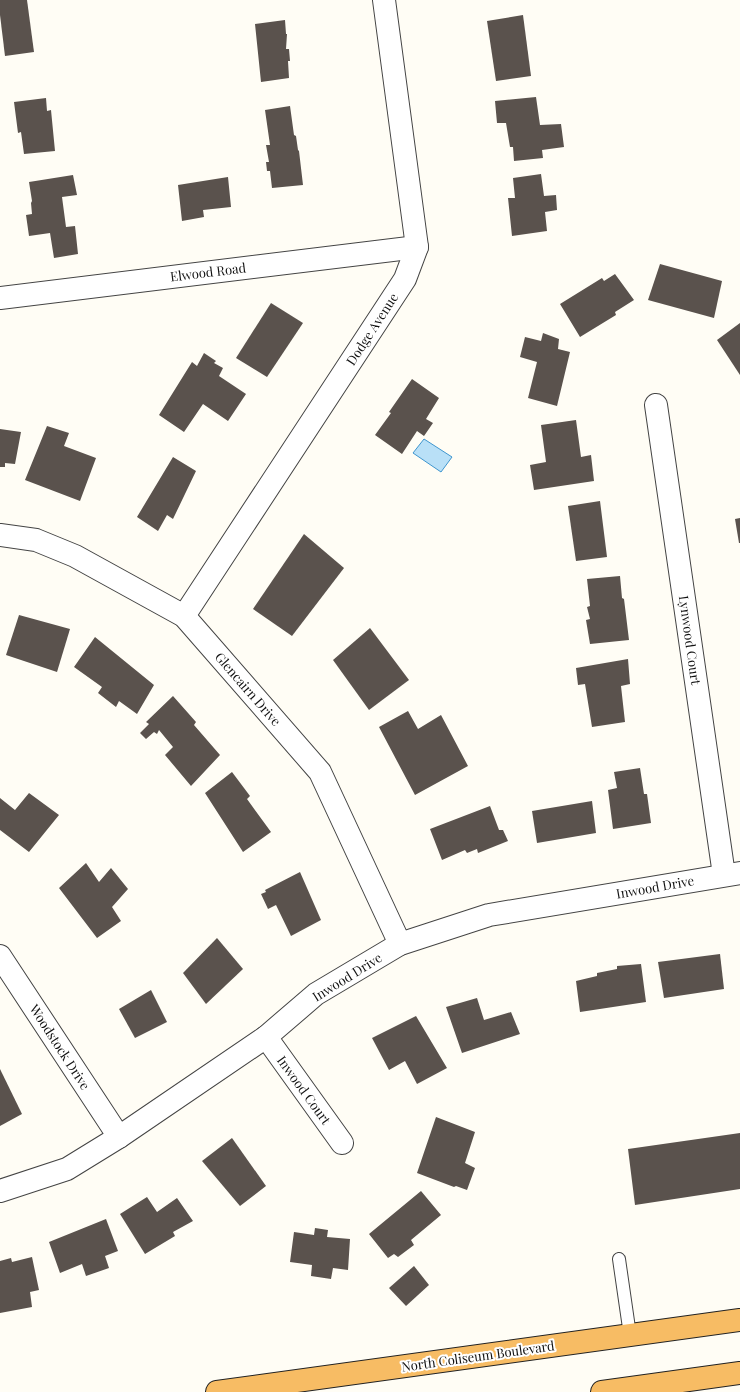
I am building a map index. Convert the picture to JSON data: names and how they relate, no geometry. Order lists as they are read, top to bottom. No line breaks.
{"streets":{"highway":["North Coliseum Boulevard"],"street":["Elwood Road","Dodge Avenue","Lynwood Court","Glencairn Drive","Inwood Drive","Woodstock Drive","Inwood Court"]},"crossings":[["Elwood Road","Dodge Avenue"],["Dodge Avenue","Glencairn Drive"],["Lynwood Court","Inwood Drive"],["Glencairn Drive","Inwood Drive"],["Inwood Drive","Woodstock Drive"],["Inwood Drive","Inwood Court"]]}
